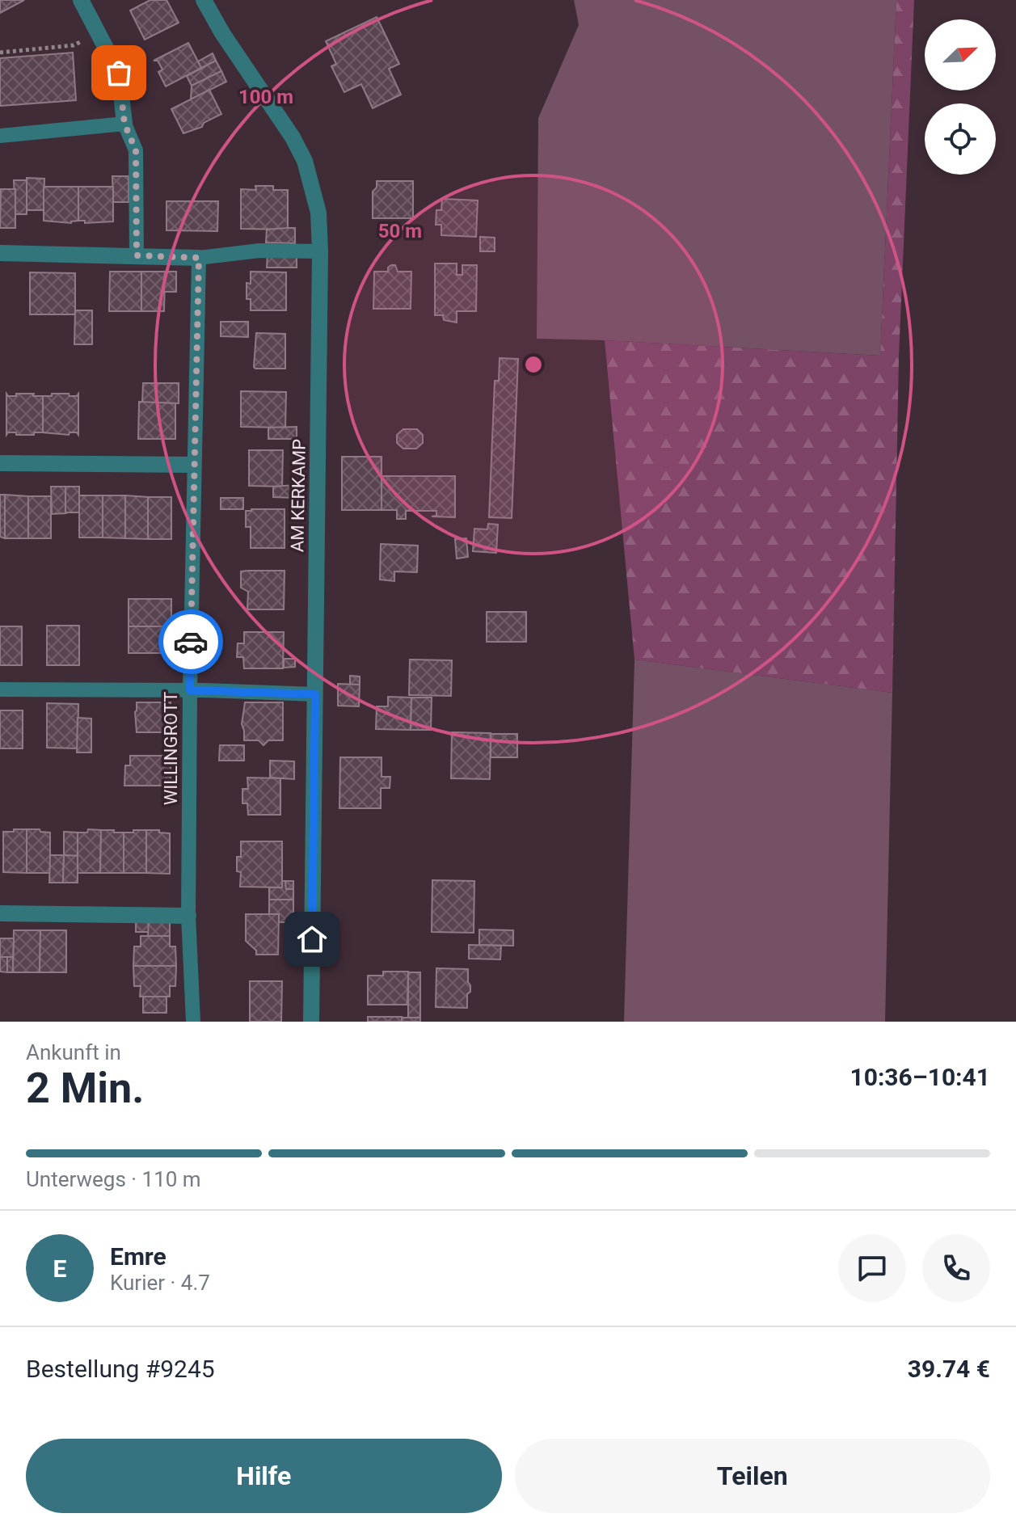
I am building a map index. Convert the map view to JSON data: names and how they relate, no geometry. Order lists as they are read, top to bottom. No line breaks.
{"streets":{"street":["AM KERKAMP"],"lane":["WILLINGROTT"]},"north":"top right","page":{"heading":["2 Min.","Ankunft in","10:36–10:41"],"panel":["Emre","Kurier · 4.7","Bestellung #9245","39.74 €"],"bar":"Unterwegs · 110 m","round":"E","buttons":["Hilfe","Teilen"]},"rings":["100 m","50 m"]}
